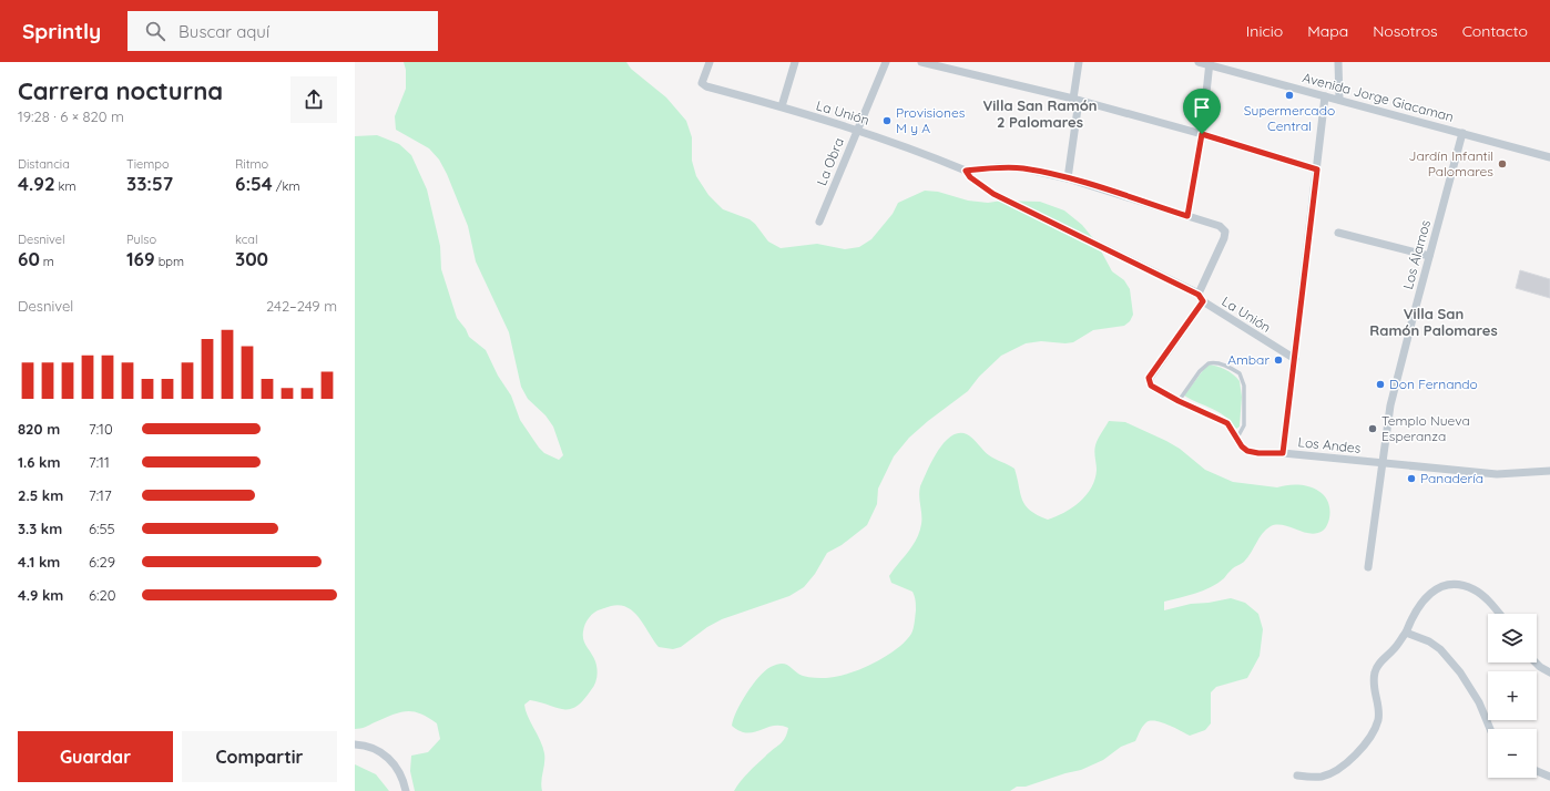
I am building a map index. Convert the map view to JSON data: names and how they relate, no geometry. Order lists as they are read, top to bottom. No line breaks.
{"streets":{"street":["Avenida Jorge Giacaman","La Unión","La Obra","Los Álamos","Los Andes"]},"crossings":[["Avenida Jorge Giacaman","Los Álamos"],["La Unión","La Obra"],["La Unión","Los Andes"],["Los Álamos","Los Andes"]],"districts":["Villa San Ramón 2 Palomares","Villa San Ramón Palomares"],"places":["Supermercado Central","Provisiones M y A","Jardín Infantil Palomares","Ambar","Don Fernando","Templo Nueva Esperanza","Panadería"],"page":{"header":"Sprintly","search":"Buscar aquí","nav":["Inicio","Mapa","Nosotros","Contacto"],"heading":["Carrera nocturna","19:28 · 6 × 820 m"],"stats":[["Distancia","4.92 km"],["Tiempo","33:57"],["Ritmo","6:54 /km"],["Desnivel","60 m"],["Pulso","169 bpm"],["kcal","300"]],"chart":["Desnivel","242–249 m"],"list":[{"name":"820 m","note":"7:10"},{"name":"1.6 km","note":"7:11"},{"name":"2.5 km","note":"7:17"},{"name":"3.3 km","note":"6:55"},{"name":"4.1 km","note":"6:29"},{"name":"4.9 km","note":"6:20"}],"map_buttons":["+","−"],"buttons":["Guardar","Compartir"]}}
